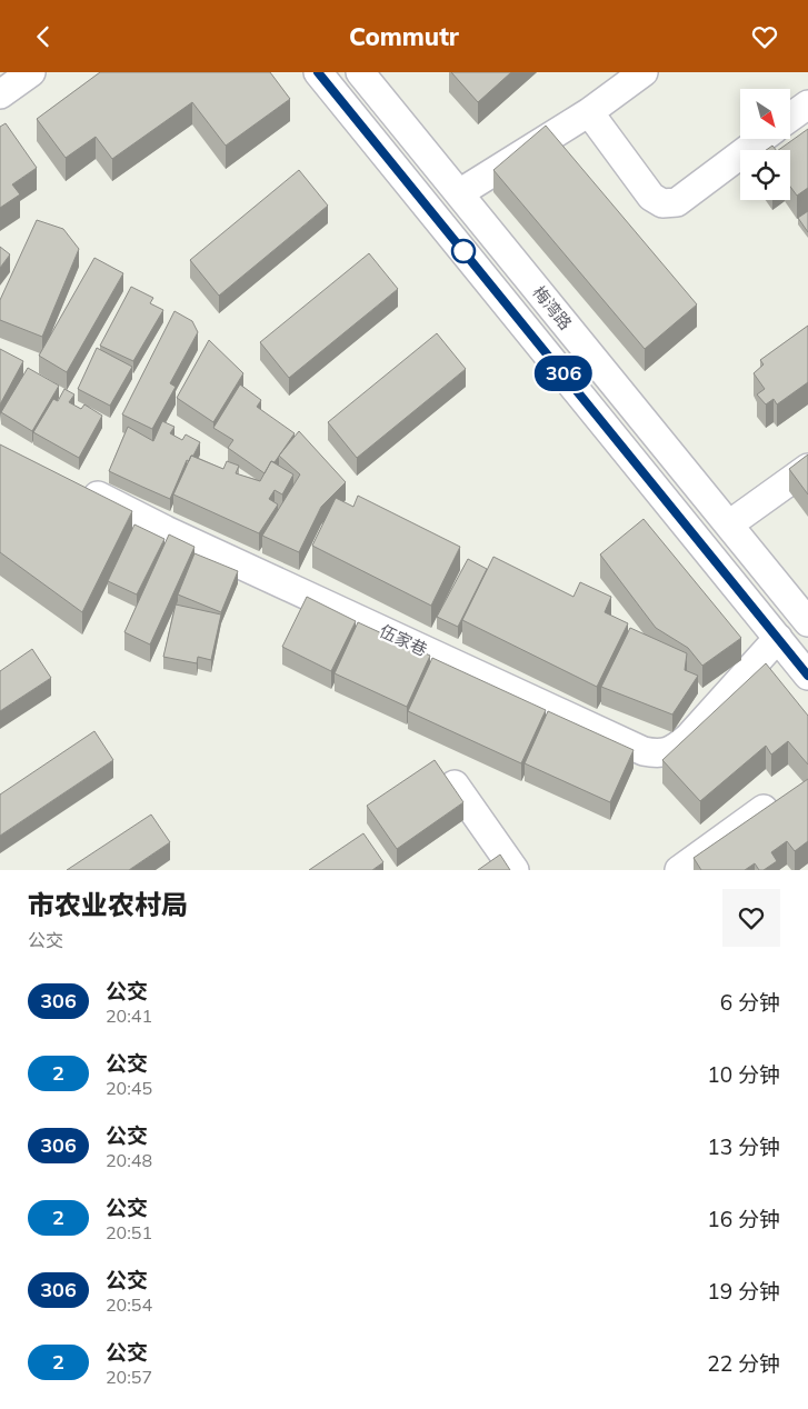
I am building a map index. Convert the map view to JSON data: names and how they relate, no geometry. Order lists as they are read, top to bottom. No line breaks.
{"streets":{"street":["梅湾路","伍家巷"]},"crossings":[["梅湾路","伍家巷"]],"lines":["bus line 306"],"north":"bottom right","page":{"header":"Commutr","on_map":"306","heading":["市农业农村局","公交"],"list":[{"mark":"306","name":"公交","note":"20:41","value":"6 分钟"},{"mark":"2","name":"公交","note":"20:45","value":"10 分钟"},{"mark":"306","name":"公交","note":"20:48","value":"13 分钟"},{"mark":"2","name":"公交","note":"20:51","value":"16 分钟"},{"mark":"306","name":"公交","note":"20:54","value":"19 分钟"},{"mark":"2","name":"公交","note":"20:57","value":"22 分钟"}]}}
